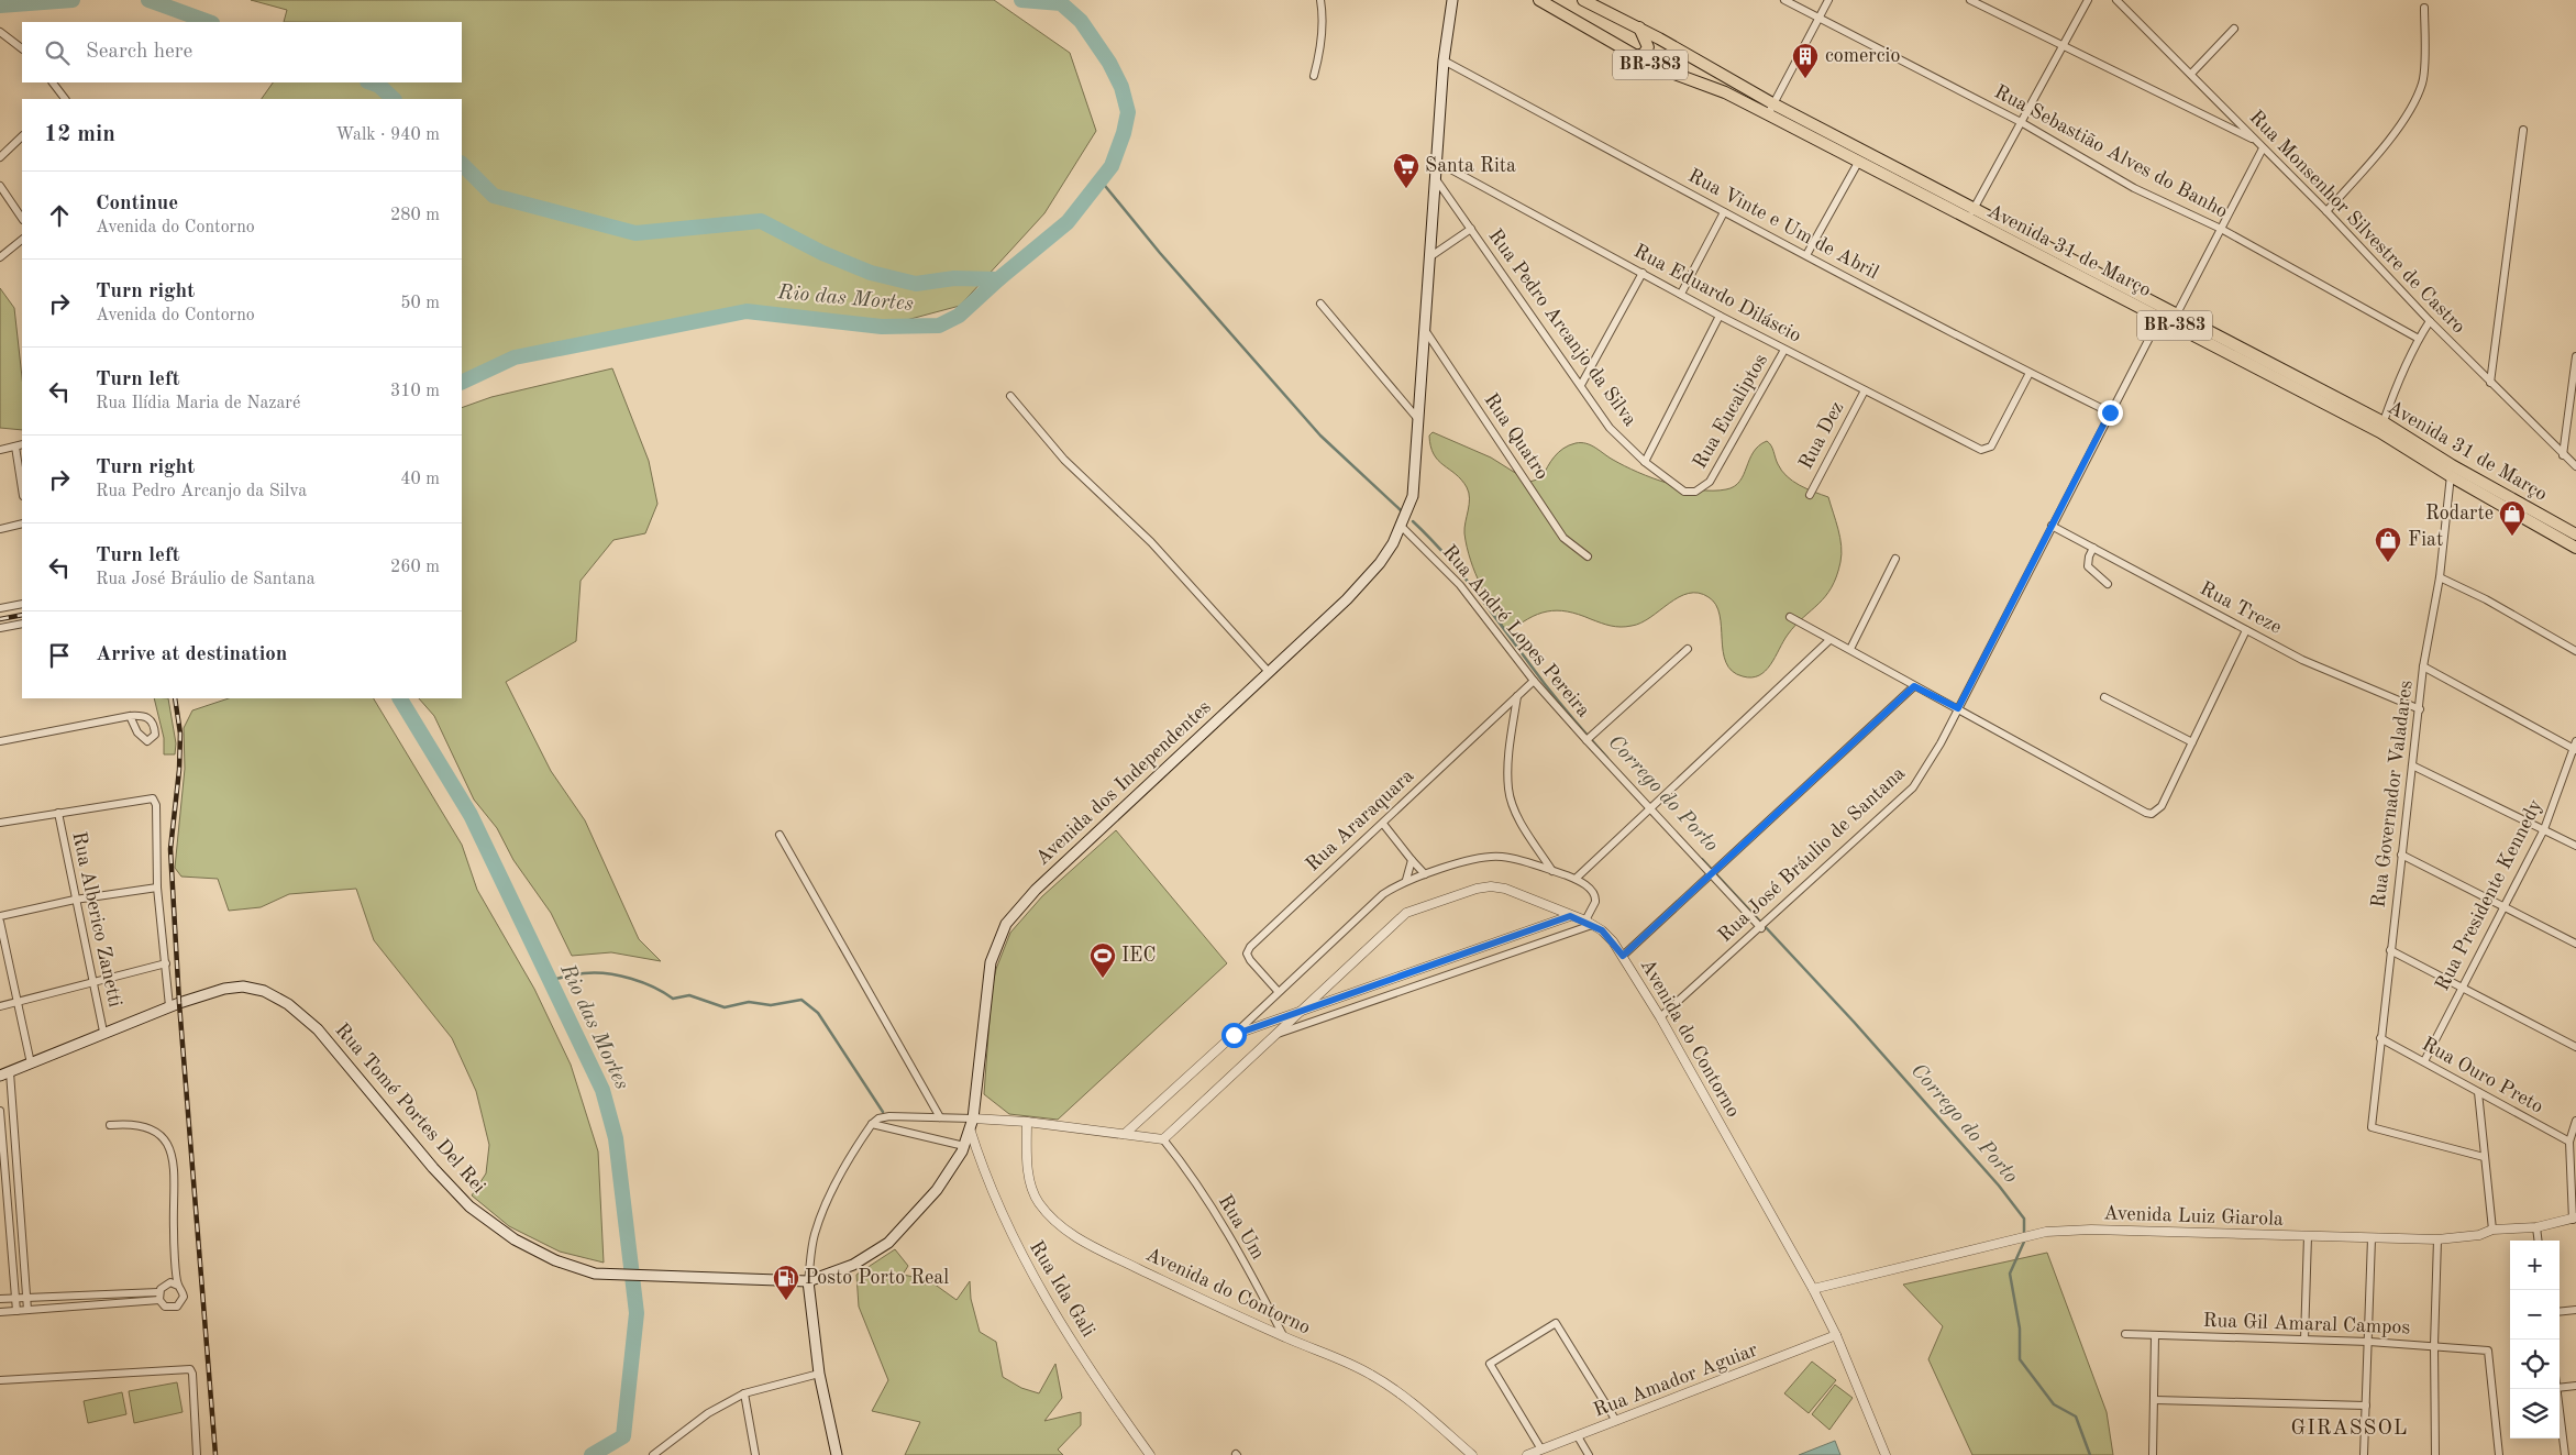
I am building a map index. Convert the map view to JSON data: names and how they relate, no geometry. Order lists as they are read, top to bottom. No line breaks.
{"streets":{"main road":["BR-383","Avenida 31 de Março","Avenida dos Independentes","Rua Tomé Portes Del Rei"],"street":["Rua Sebastião Alves do Banho","Rua Monsenhor Silvestre de Castro","Rua Vinte e Um de Abril","Rua Eduardo Diláscio","Rua Pedro Arcanjo da Silva","Rua Eucaliptos","Rua Dez","Rua Quatro","Rua Treze","Rua André Lopes Pereira","Rua Governador Valadares","Rua Araraquara","Rua José Bráulio de Santana","Rua Presidente Kennedy","Rua Alberico Zanetti","Avenida do Contorno","Rua Ouro Preto","Avenida Luiz Giarola","Rua Um","Rua Ida Gali","Rua Gil Amaral Campos","Rua Amador Aguiar"]},"crossings":[["Rua Vinte e Um de Abril","Rua Eduardo Diláscio"],["Rua Vinte e Um de Abril","Avenida dos Independentes"],["Rua Vinte e Um de Abril","Rua José Bráulio de Santana"],["Avenida 31 de Março","Rua Governador Valadares"],["Avenida 31 de Março","Rua José Bráulio de Santana"],["Rua Eduardo Diláscio","Rua Eucaliptos"],["Rua Eduardo Diláscio","Rua Dez"],["Rua Eduardo Diláscio","Avenida dos Independentes"],["Rua Pedro Arcanjo da Silva","Rua Eucaliptos"],["Rua Pedro Arcanjo da Silva","Avenida dos Independentes"],["Rua Quatro","Avenida dos Independentes"],["Rua Treze","Rua Governador Valadares"],["Rua Treze","Rua José Bráulio de Santana"],["Rua André Lopes Pereira","Avenida dos Independentes"],["Rua André Lopes Pereira","Rua Araraquara"],["Rua André Lopes Pereira","Rua José Bráulio de Santana"],["Avenida dos Independentes","Rua Tomé Portes Del Rei"],["Avenida dos Independentes","Rua Ida Gali"],["Rua Governador Valadares","Rua Ouro Preto"],["Rua José Bráulio de Santana","Avenida do Contorno"],["Rua Presidente Kennedy","Rua Ouro Preto"],["Rua Alberico Zanetti","Rua Tomé Portes Del Rei"],["Avenida do Contorno","Avenida Luiz Giarola"],["Avenida do Contorno","Rua Um"],["Avenida do Contorno","Rua Amador Aguiar"]],"districts":["GIRASSOL"],"water":["Rio das Mortes","Corrego do Porto"],"places":{"building":["comercio"],"supermarket":["Santa Rita"],"shop":["Rodarte","Fiat"],"sports":["IEC"],"fuel station":["Posto Porto Real"]},"page":{"search":"Search here","heading":["12 min","Walk · 940 m"],"list":[["Continue","Avenida do Contorno","280 m"],["Turn right","Avenida do Contorno","50 m"],["Turn left","Rua Ilídia Maria de Nazaré","310 m"],["Turn right","Rua Pedro Arcanjo da Silva","40 m"],["Turn left","Rua José Bráulio de Santana","260 m"],"Arrive at destination"],"map_buttons":["+","−"]}}
